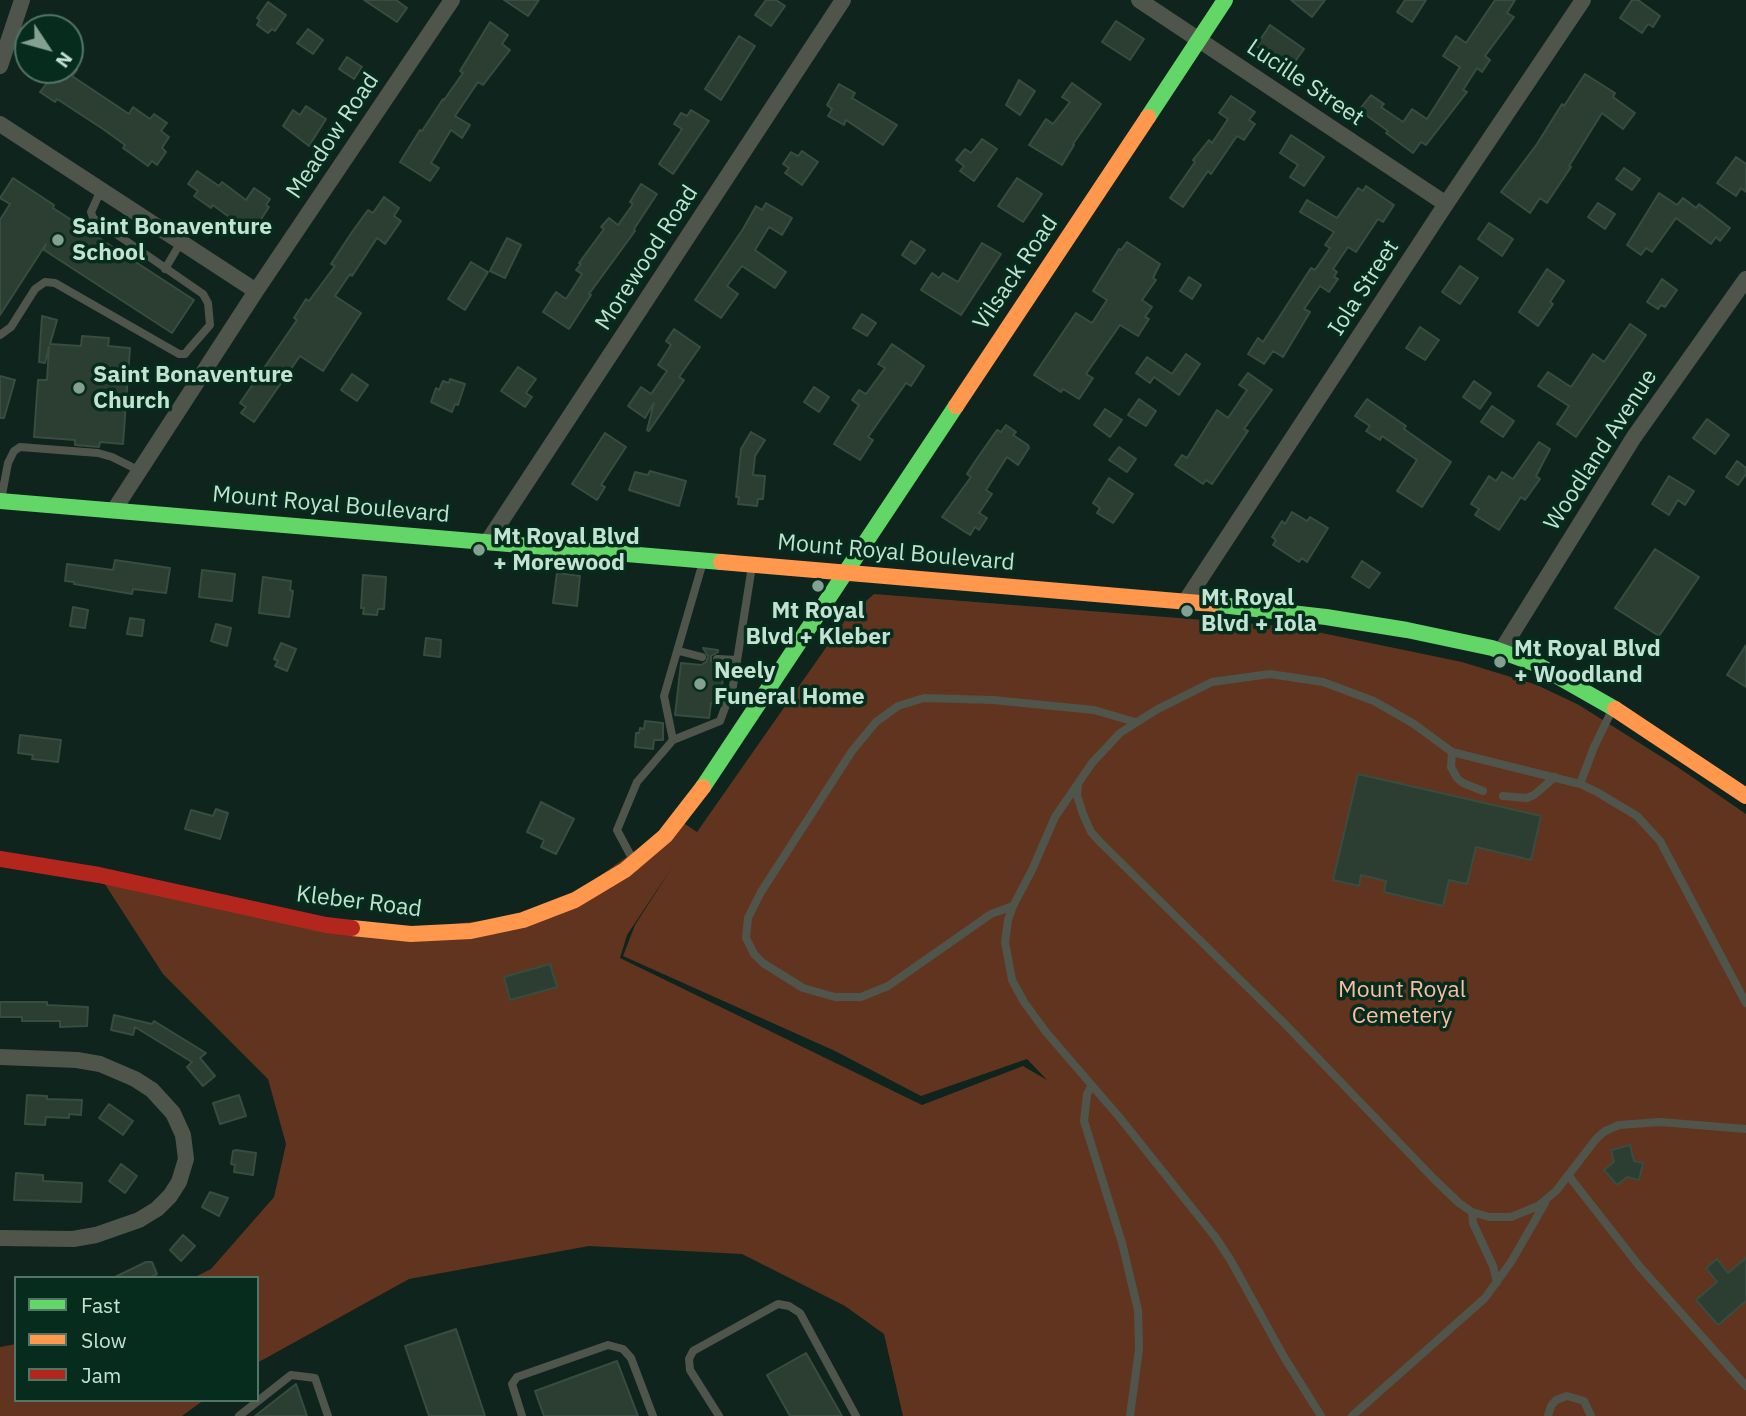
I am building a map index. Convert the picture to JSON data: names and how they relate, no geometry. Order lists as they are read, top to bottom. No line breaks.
{"streets":{"main road":["Vilsack Road","Mount Royal Boulevard","Kleber Road"],"street":["Lucille Street","Meadow Road","Morewood Road","Iola Street","Woodland Avenue"]},"crossings":[["Lucille Street","Vilsack Road"],["Lucille Street","Iola Street"],["Meadow Road","Mount Royal Boulevard"],["Morewood Road","Mount Royal Boulevard"],["Vilsack Road","Mount Royal Boulevard"],["Vilsack Road","Kleber Road"],["Iola Street","Mount Royal Boulevard"],["Woodland Avenue","Mount Royal Boulevard"],["Mount Royal Boulevard","Kleber Road"]],"parks":["Mount Royal Cemetery"],"places":["Saint Bonaventure School","Saint Bonaventure Church","Mt Royal Blvd + Morewood","Mt Royal Blvd + Kleber","Mt Royal Blvd + Iola","Mt Royal Blvd + Woodland","Neely Funeral Home"],"legend":["Fast","Slow","Jam"],"north":"bottom right"}
